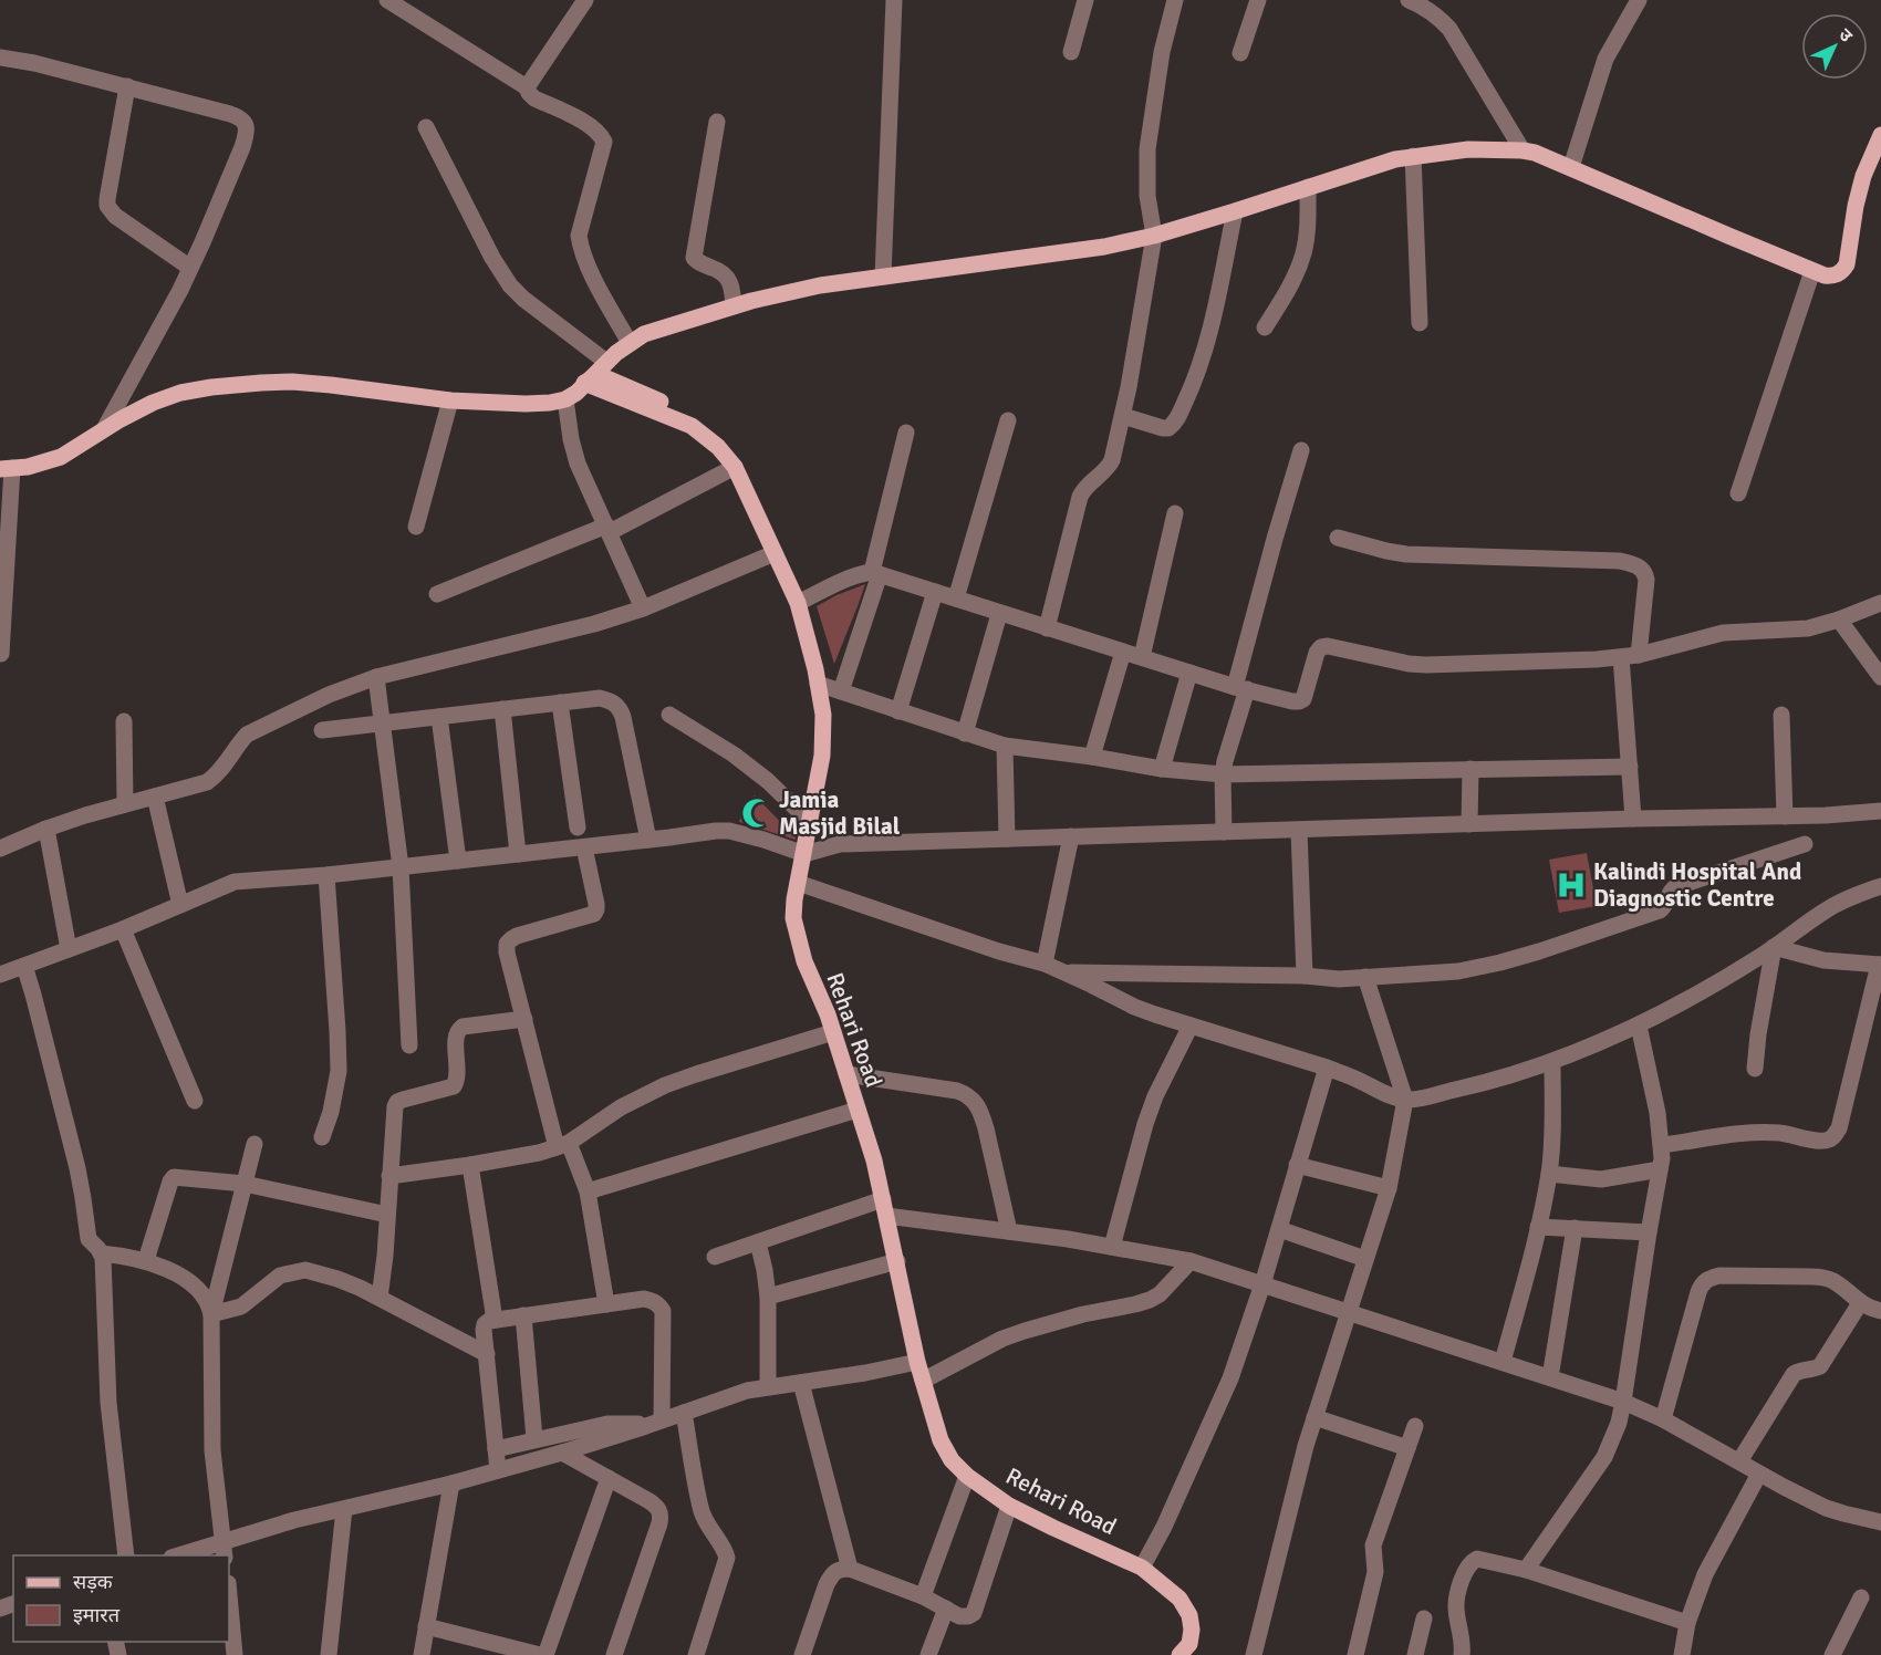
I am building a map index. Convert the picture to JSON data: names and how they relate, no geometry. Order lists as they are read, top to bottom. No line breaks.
{"streets":{"main road":["Rehari Road"]},"places":{"mosque":["Jamia Masjid Bilal"],"hospital":["Kalindi Hospital And Diagnostic Centre"]},"legend":["सड़क","इमारत"],"north":"top right"}
